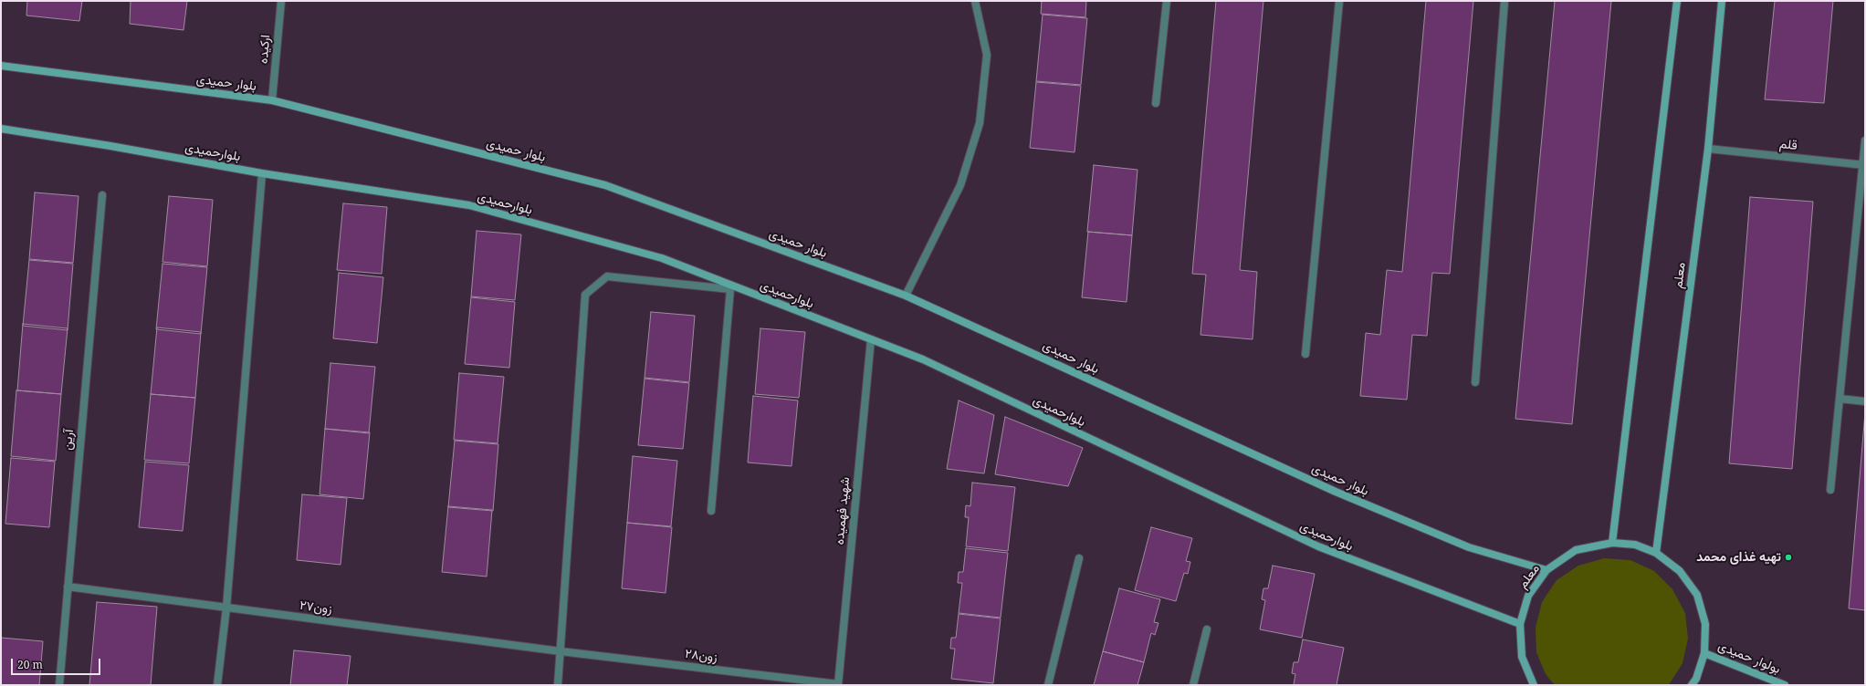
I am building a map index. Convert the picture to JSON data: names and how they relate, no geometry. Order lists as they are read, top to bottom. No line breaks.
{"streets":{"street":["ارکیده","بلوار حمیدی","قلم","بلوارحمیدی","معلم","آرین","شهید فهمیده","زون۲۷","زون۲۸","بولوار حمیدی"]},"crossings":[["ارکیده","بلوار حمیدی"],["بلوار حمیدی","معلم"],["قلم","معلم"],["بلوارحمیدی","معلم"],["بلوارحمیدی","شهید فهمیده"],["معلم","بولوار حمیدی"],["آرین","زون۲۷"],["شهید فهمیده","زون۲۸"],["زون۲۷","زون۲۸"]],"places":["تهیه غذای محمد"],"scale_bar":"20 m"}
